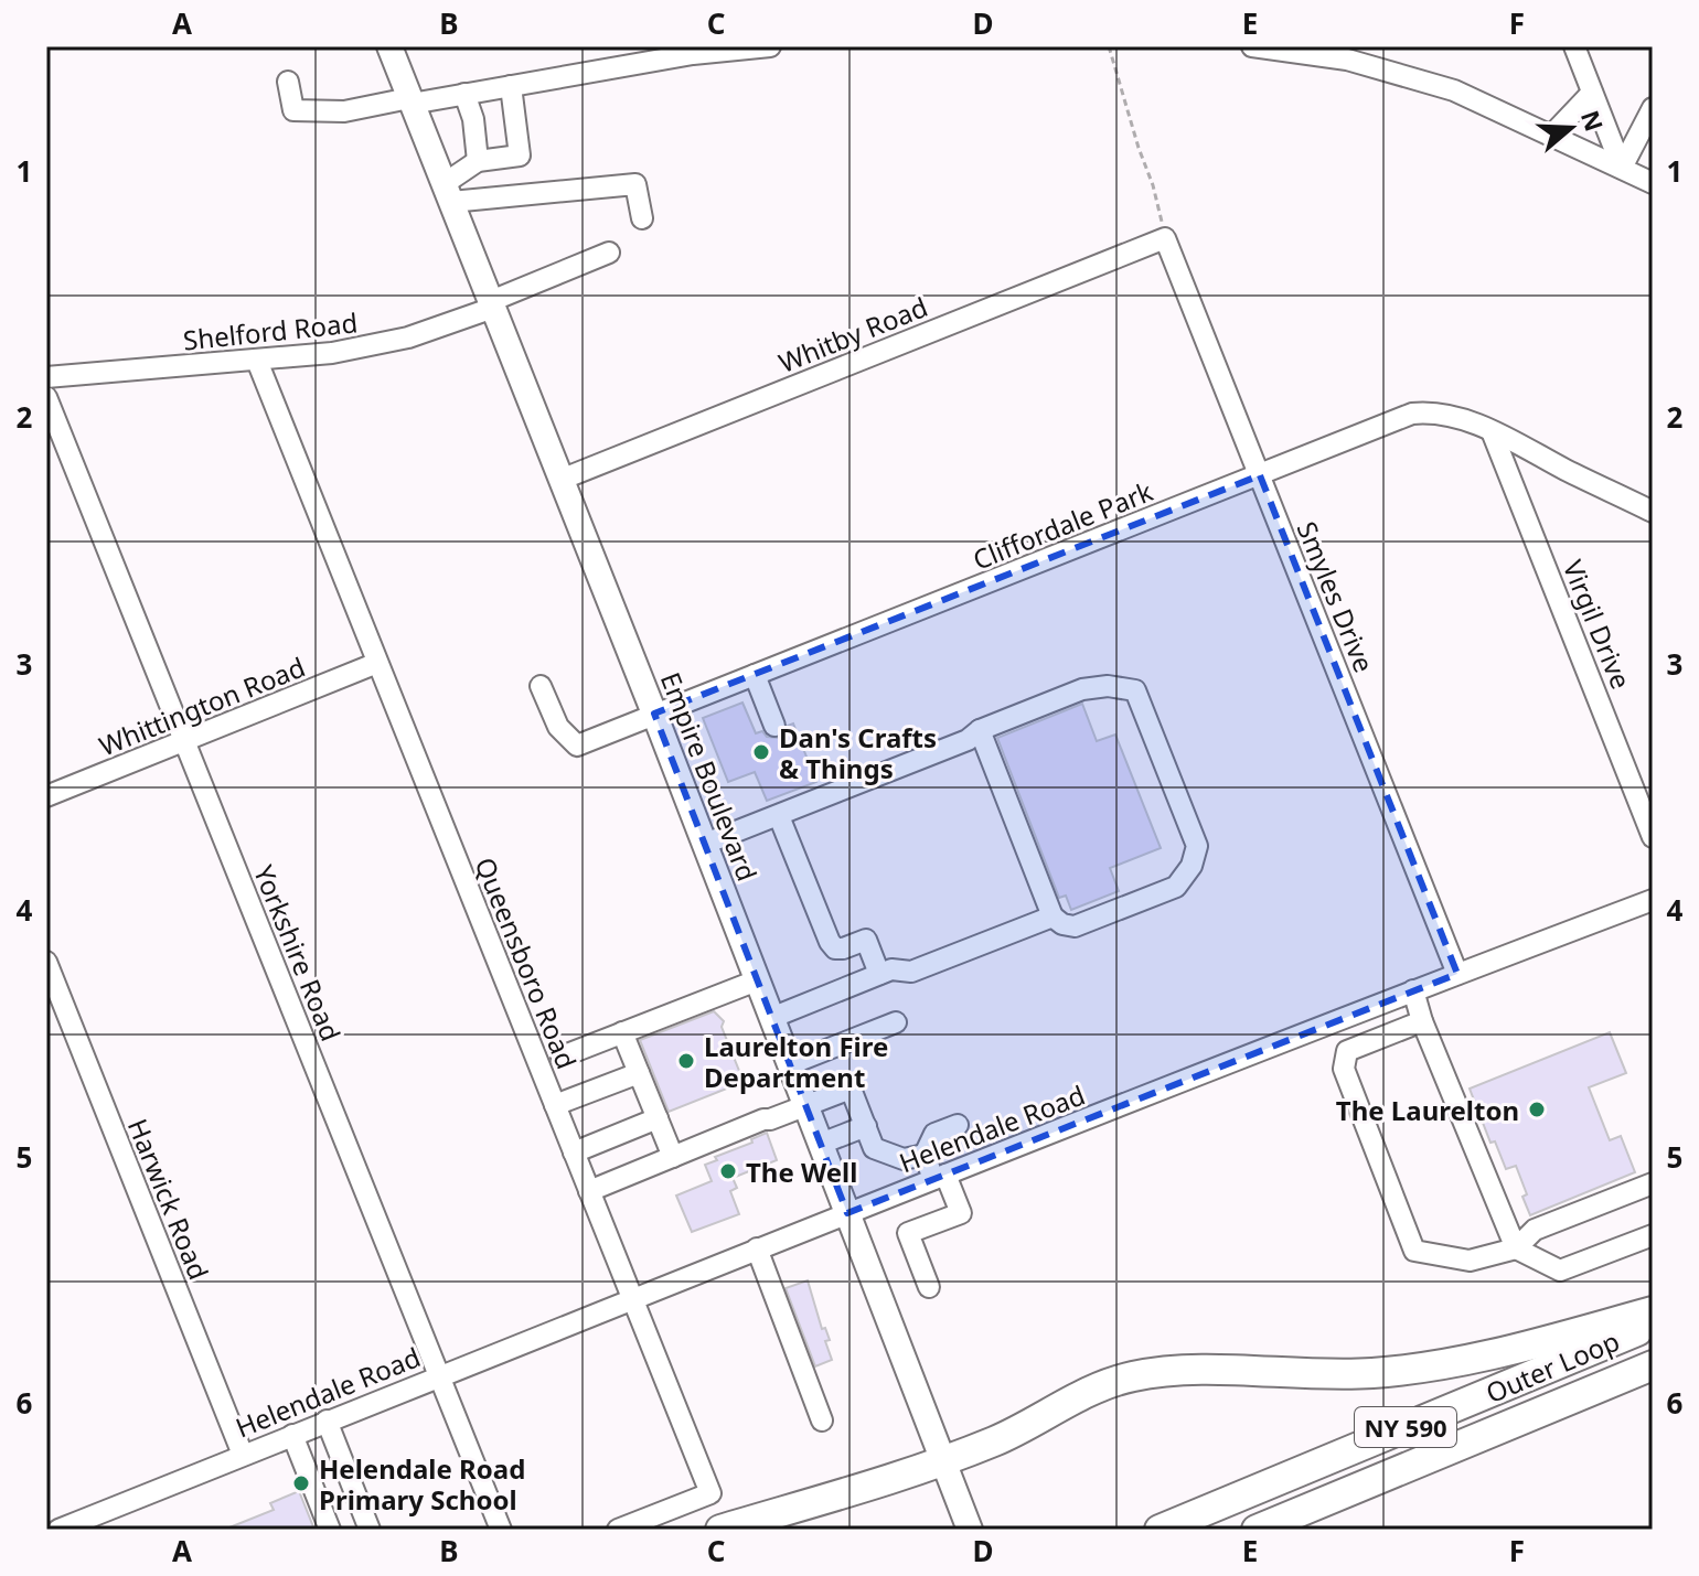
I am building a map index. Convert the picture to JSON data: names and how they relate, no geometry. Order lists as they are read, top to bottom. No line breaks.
{"streets":{"highway":["Outer Loop","NY 590"],"main road":["Empire Boulevard"],"street":["Shelford Road","Whitby Road","Cliffordale Park","Smyles Drive","Virgil Drive","Whittington Road","Yorkshire Road","Queensboro Road","Helendale Road","Harwick Road"]},"crossings":[["Shelford Road","Empire Boulevard"],["Shelford Road","Queensboro Road"],["Whitby Road","Smyles Drive"],["Whitby Road","Empire Boulevard"],["Cliffordale Park","Smyles Drive"],["Cliffordale Park","Virgil Drive"],["Cliffordale Park","Empire Boulevard"],["Smyles Drive","Helendale Road"],["Whittington Road","Yorkshire Road"],["Whittington Road","Queensboro Road"],["Empire Boulevard","Helendale Road"],["Yorkshire Road","Helendale Road"],["Queensboro Road","Helendale Road"],["Helendale Road","Harwick Road"]],"places":["Dan's Crafts & Things","Laurelton Fire Department","The Laurelton","The Well","Helendale Road Primary School"],"north":"right","grid":{"columns":["A","B","C","D","E","F"],"rows":["1","2","3","4","5","6"]}}
